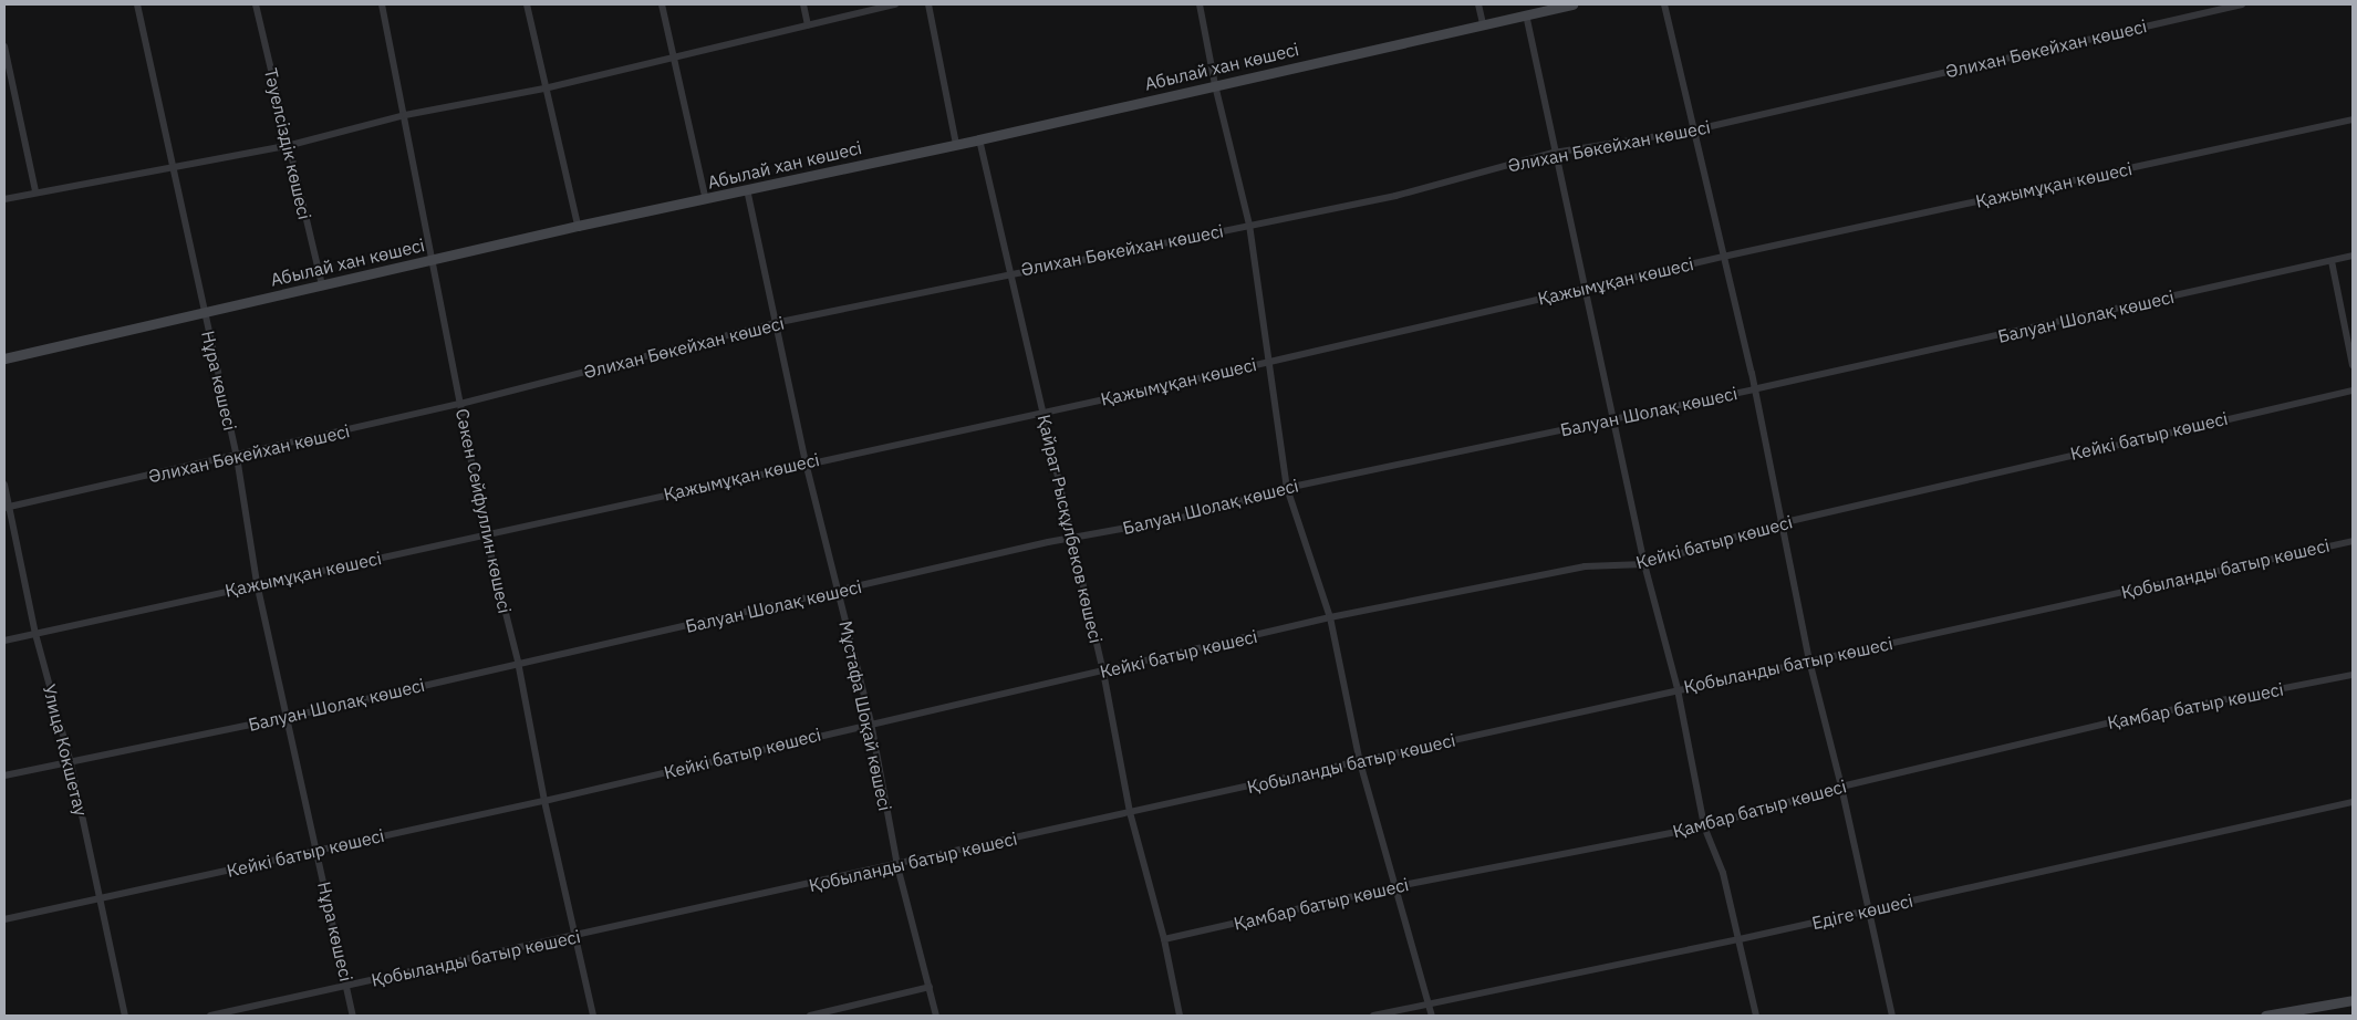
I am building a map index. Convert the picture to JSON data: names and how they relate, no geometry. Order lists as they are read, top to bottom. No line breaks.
{"streets":{"street":["Әлихан Бөкейхан көшесі","Абылай хан көшесі","Тәуелсіздік көшесі","Қажымұқан көшесі","Балуан Шолақ көшесі","Нұра көшесі","Кейкі батыр көшесі","Сәкен Сейфуллин көшесі","Қайрат Рысқұлбеков көшесі","Қобыланды батыр көшесі","Қамбар батыр көшесі","Мұстафа Шоқай көшесі","Улица Кокшетау","Едіге көшесі"]},"crossings":[["Әлихан Бөкейхан көшесі","Нұра көшесі"],["Әлихан Бөкейхан көшесі","Сәкен Сейфуллин көшесі"],["Әлихан Бөкейхан көшесі","Қайрат Рысқұлбеков көшесі"],["Әлихан Бөкейхан көшесі","Мұстафа Шоқай көшесі"],["Әлихан Бөкейхан көшесі","Улица Кокшетау"],["Абылай хан көшесі","Тәуелсіздік көшесі"],["Абылай хан көшесі","Нұра көшесі"],["Абылай хан көшесі","Сәкен Сейфуллин көшесі"],["Абылай хан көшесі","Қайрат Рысқұлбеков көшесі"],["Абылай хан көшесі","Мұстафа Шоқай көшесі"],["Қажымұқан көшесі","Нұра көшесі"],["Қажымұқан көшесі","Сәкен Сейфуллин көшесі"],["Қажымұқан көшесі","Қайрат Рысқұлбеков көшесі"],["Қажымұқан көшесі","Мұстафа Шоқай көшесі"],["Қажымұқан көшесі","Улица Кокшетау"],["Балуан Шолақ көшесі","Нұра көшесі"],["Балуан Шолақ көшесі","Сәкен Сейфуллин көшесі"],["Балуан Шолақ көшесі","Қайрат Рысқұлбеков көшесі"],["Балуан Шолақ көшесі","Мұстафа Шоқай көшесі"],["Балуан Шолақ көшесі","Улица Кокшетау"],["Нұра көшесі","Кейкі батыр көшесі"],["Нұра көшесі","Қобыланды батыр көшесі"],["Кейкі батыр көшесі","Сәкен Сейфуллин көшесі"],["Кейкі батыр көшесі","Қайрат Рысқұлбеков көшесі"],["Кейкі батыр көшесі","Мұстафа Шоқай көшесі"],["Кейкі батыр көшесі","Улица Кокшетау"],["Сәкен Сейфуллин көшесі","Қобыланды батыр көшесі"],["Қайрат Рысқұлбеков көшесі","Қобыланды батыр көшесі"],["Қайрат Рысқұлбеков көшесі","Қамбар батыр көшесі"],["Қобыланды батыр көшесі","Мұстафа Шоқай көшесі"]]}
